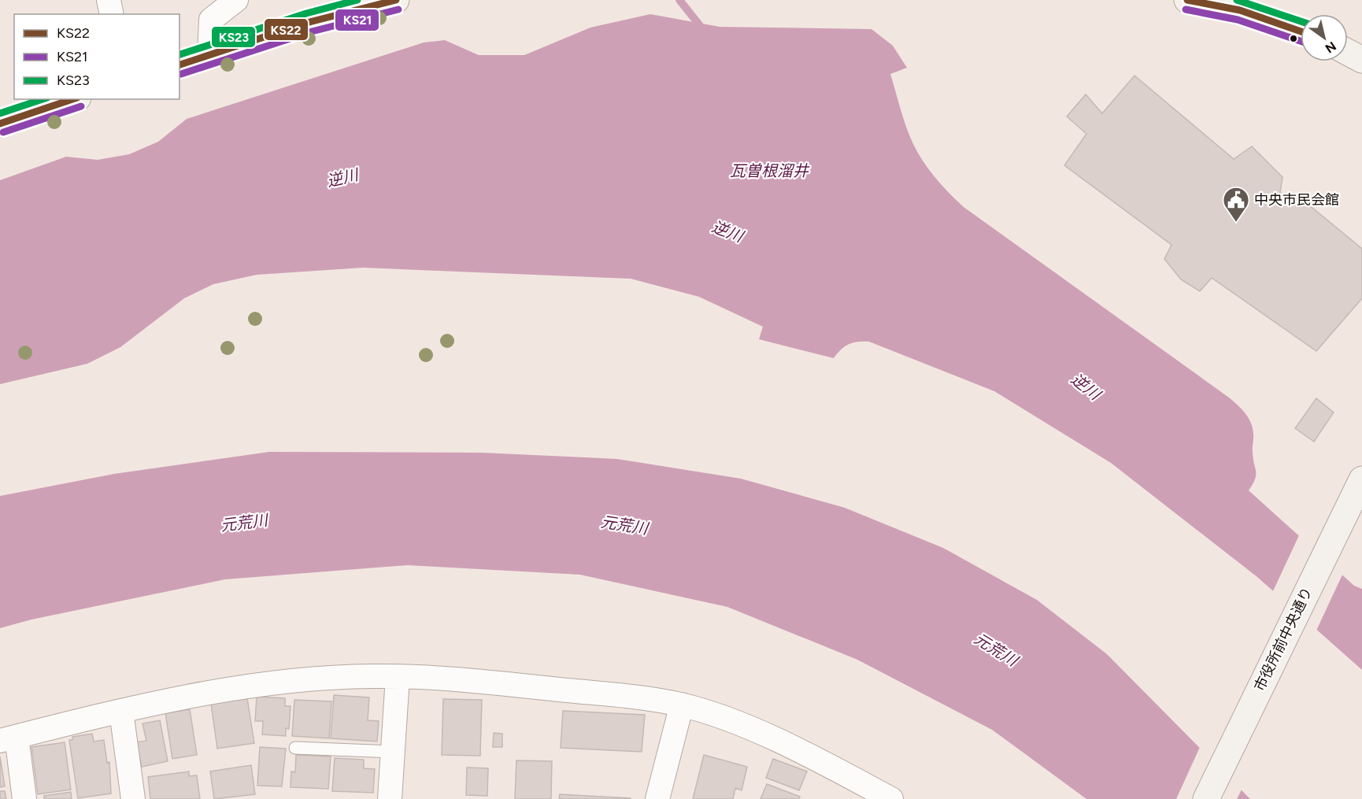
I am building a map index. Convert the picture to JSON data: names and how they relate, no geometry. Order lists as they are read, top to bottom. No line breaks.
{"streets":{"street":["市役所前中央通り"]},"water":["瓦曽根溜井","逆川","元荒川"],"places":{"public building":["中央市民会館"]},"lines":["transit line KS22","transit line KS23","transit line KS21"],"legend":["KS22","KS21","KS23"],"north":"bottom right"}
